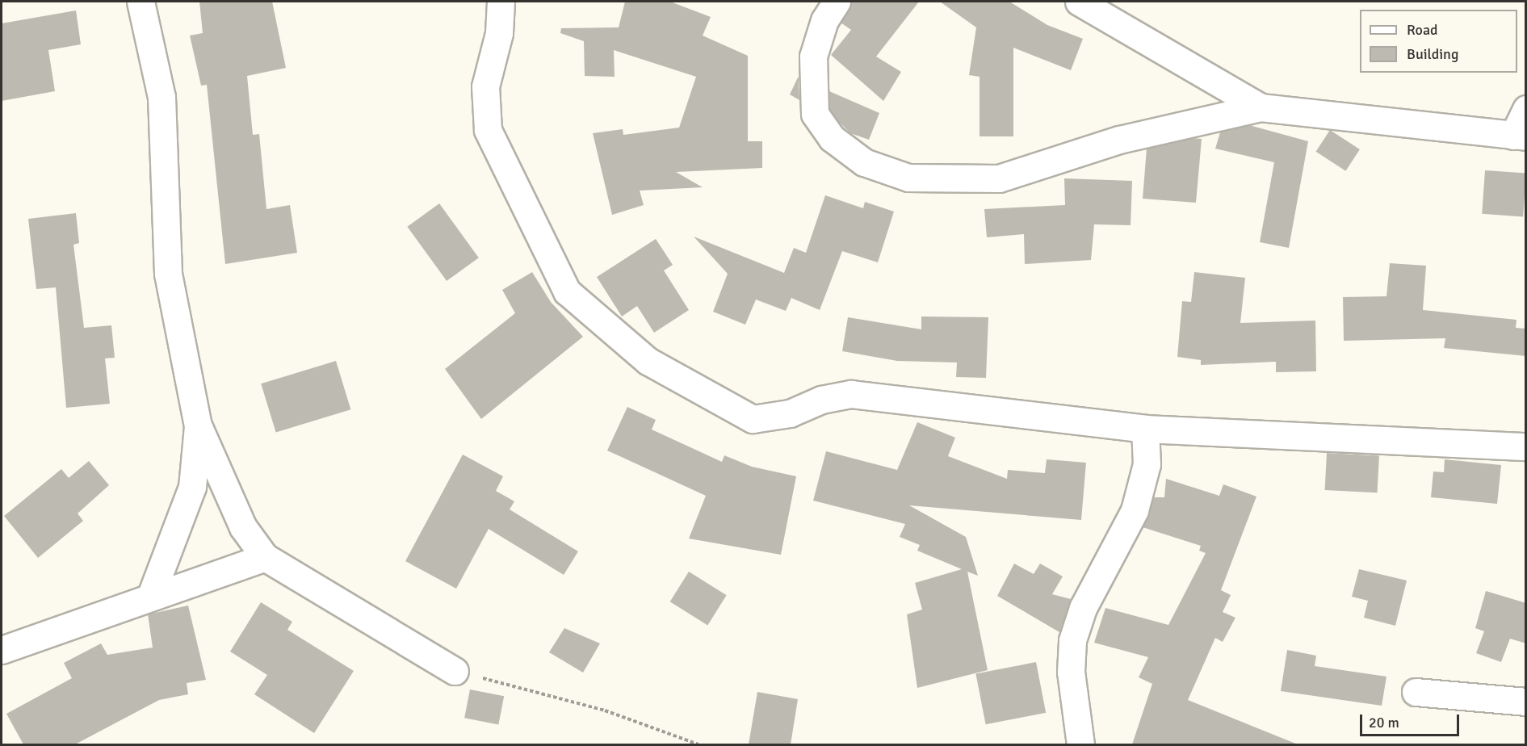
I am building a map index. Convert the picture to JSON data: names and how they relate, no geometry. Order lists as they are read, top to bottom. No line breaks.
{"legend":["Road","Building"],"scale_bar":"20 m"}
